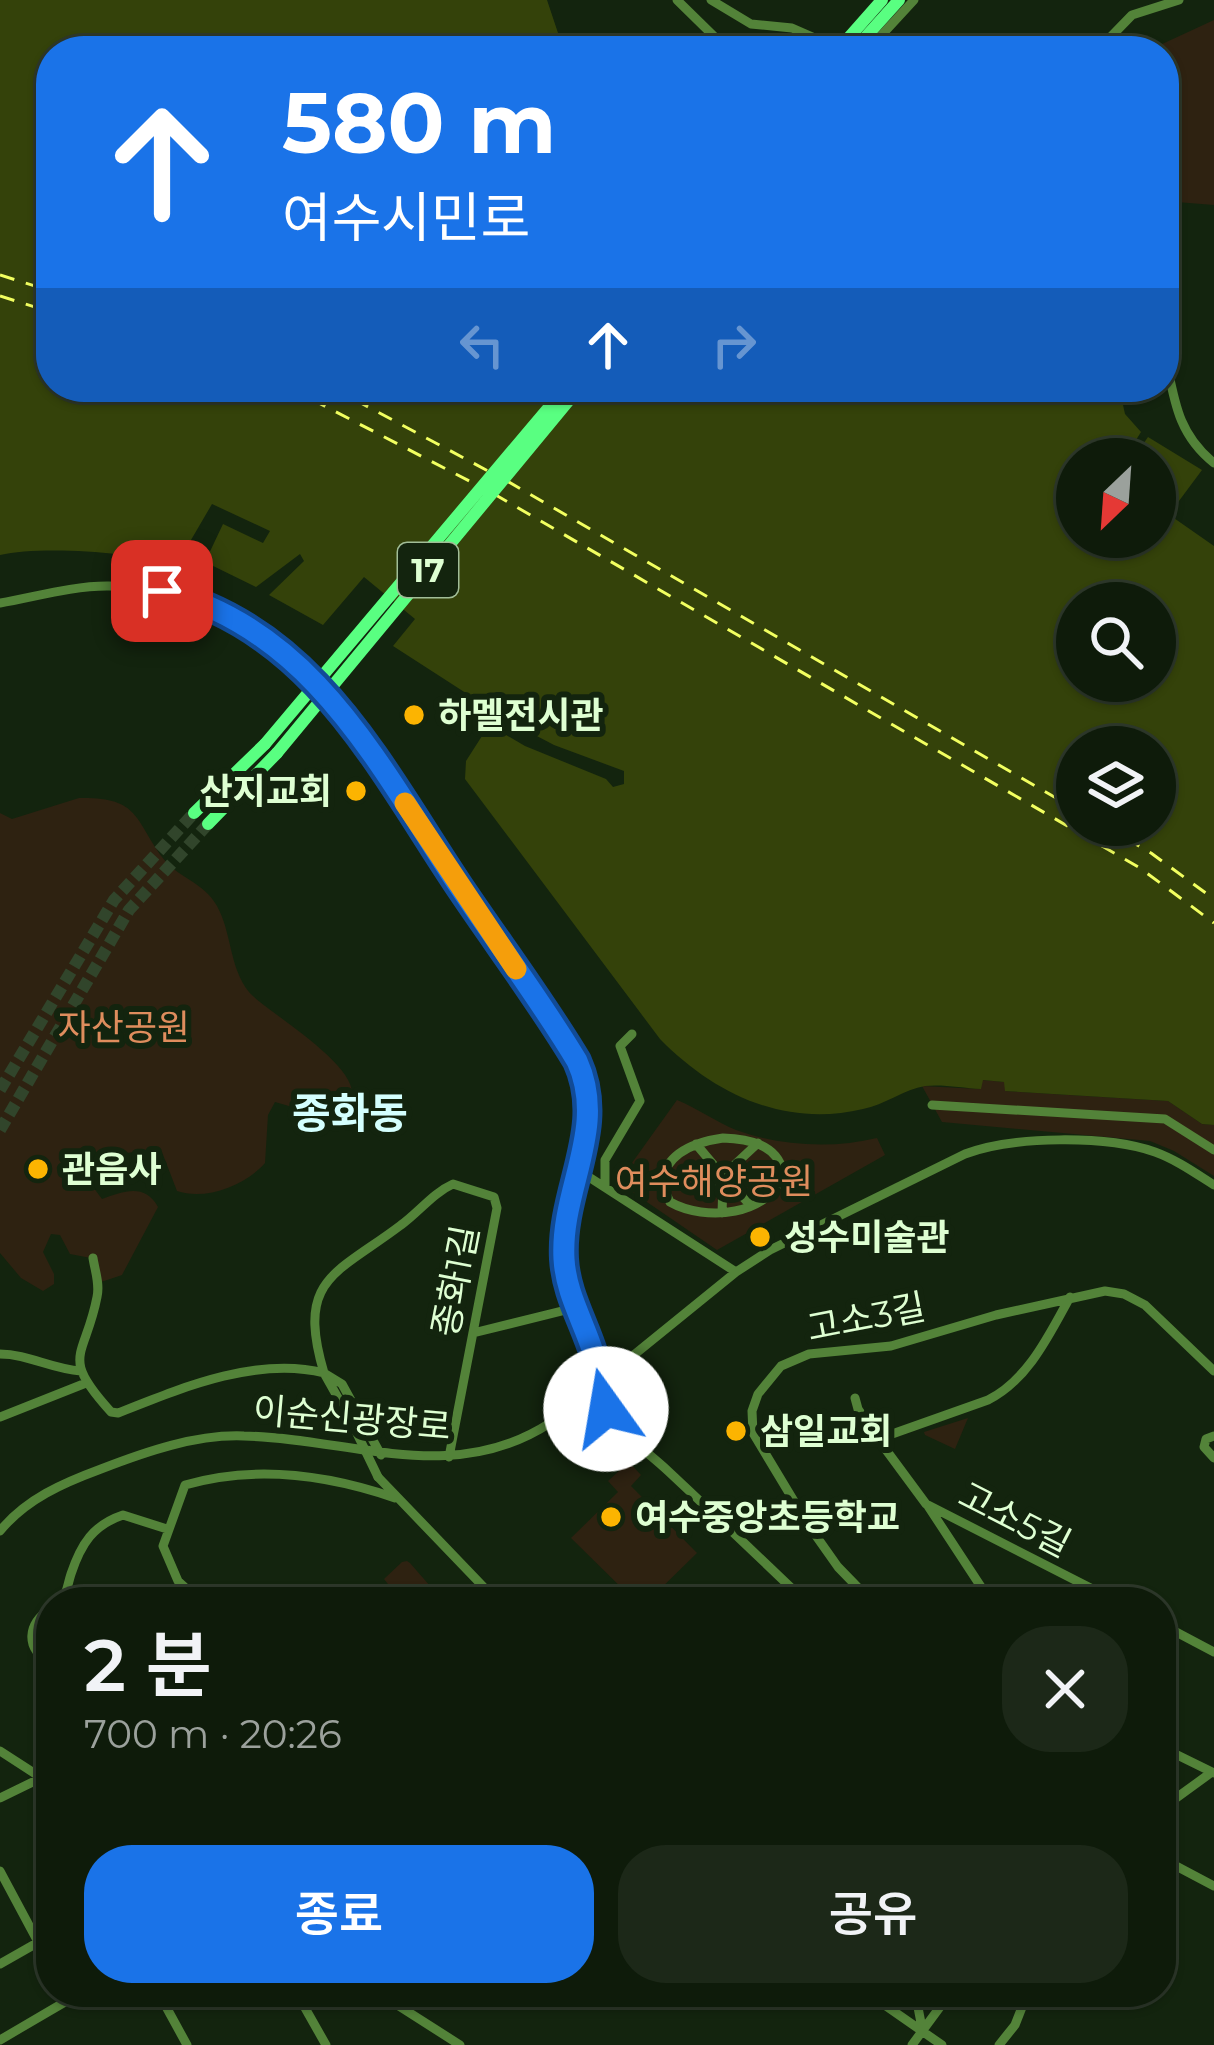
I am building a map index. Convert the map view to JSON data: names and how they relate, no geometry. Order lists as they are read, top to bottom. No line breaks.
{"streets":{"main road":["17"],"street":["종화1길","고소3길","이순신광장로","고소5길"]},"crossings":[["종화1길","이순신광장로"]],"districts":["종화동"],"parks":["자산공원","여수해양공원"],"places":["하멜전시관","산지교회","관음사","성수미술관","삼일교회","여수중앙초등학교"],"north":"bottom left","page":{"turn":["580 m","여수시민로"],"heading":["2 분","700 m · 20:26"],"buttons":["종료","공유"]}}
